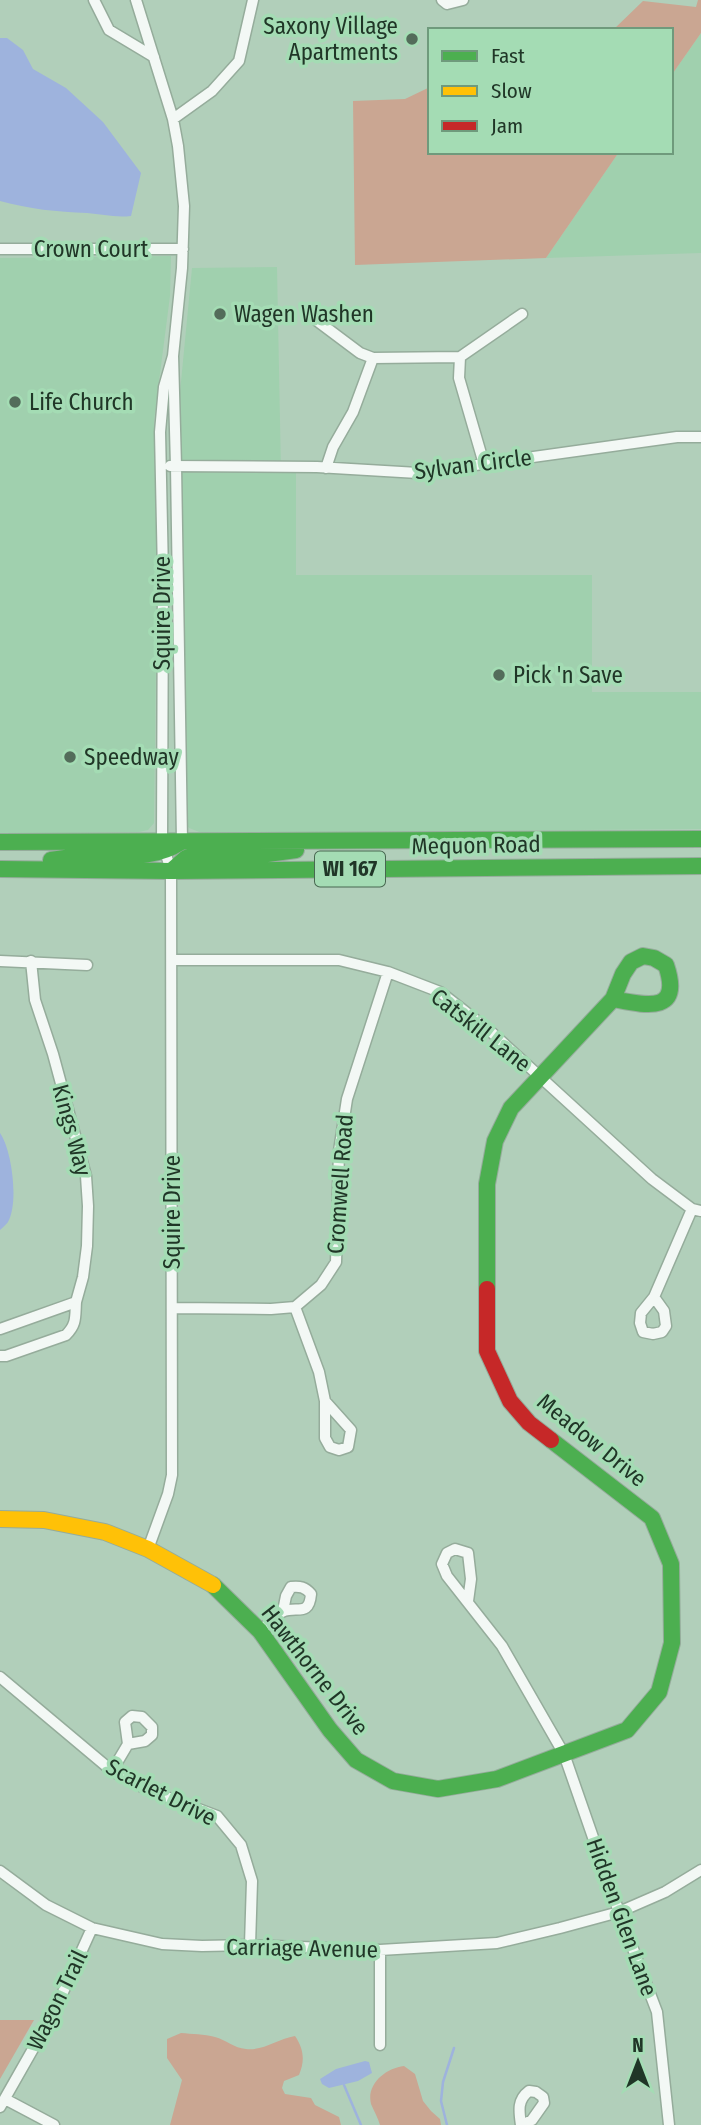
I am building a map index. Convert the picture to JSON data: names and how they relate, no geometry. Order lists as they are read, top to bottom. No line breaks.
{"streets":{"main road":["Mequon Road","WI 167","Meadow Drive","Hawthorne Drive"],"street":["Crown Court","Sylvan Circle","Squire Drive","Catskill Lane","Kings Way","Cromwell Road","Scarlet Drive","Hidden Glen Lane","Carriage Avenue","Wagon Trail"]},"crossings":[["Crown Court","Squire Drive"],["Sylvan Circle","Squire Drive"],["Squire Drive","Mequon Road"],["Squire Drive","Catskill Lane"],["Squire Drive","Hawthorne Drive"],["Catskill Lane","Cromwell Road"],["Catskill Lane","Meadow Drive"],["Meadow Drive","Hawthorne Drive"],["Meadow Drive","Hidden Glen Lane"],["Hawthorne Drive","Hidden Glen Lane"],["Scarlet Drive","Carriage Avenue"],["Hidden Glen Lane","Carriage Avenue"],["Carriage Avenue","Wagon Trail"]],"places":["Saxony Village Apartments","Wagen Washen","Life Church","Pick 'n Save","Speedway"],"legend":["Fast","Slow","Jam"],"north":"top"}
